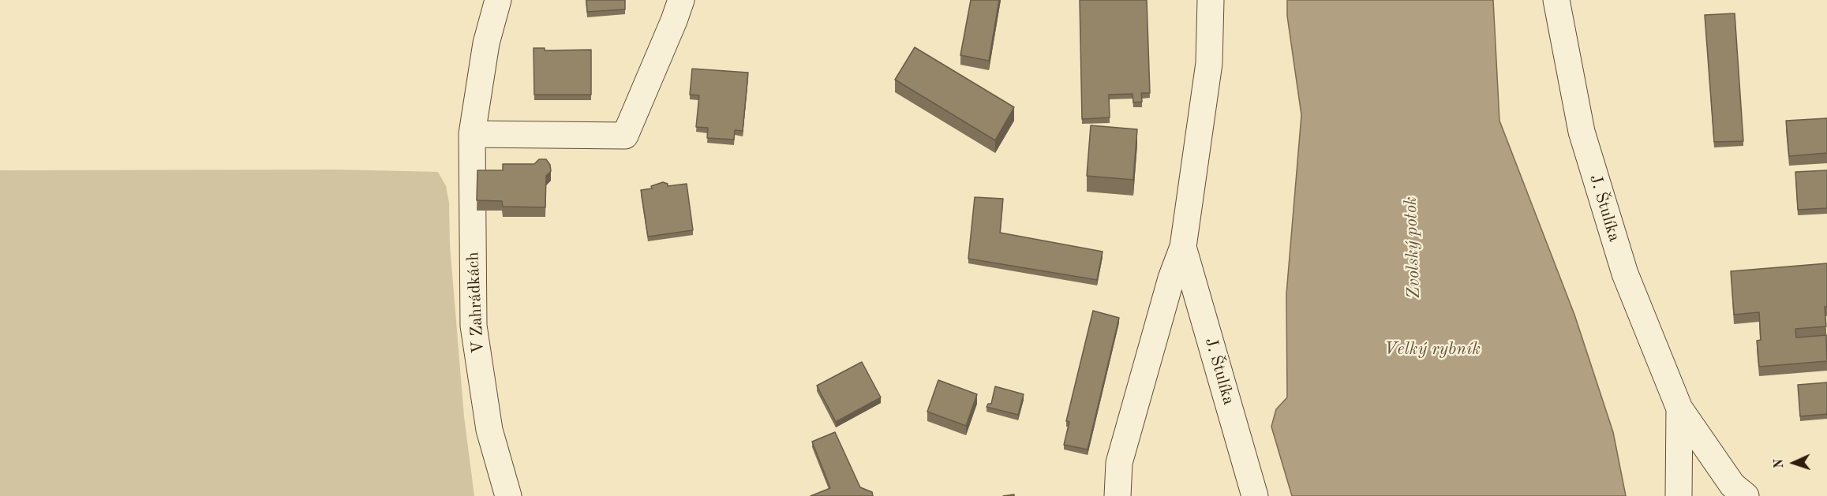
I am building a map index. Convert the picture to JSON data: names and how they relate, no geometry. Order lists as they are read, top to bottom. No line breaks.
{"streets":{"street":["J. Štulíka","V Zahrádkách"]},"water":["Zvolský potok","Velký rybník"],"north":"left"}
